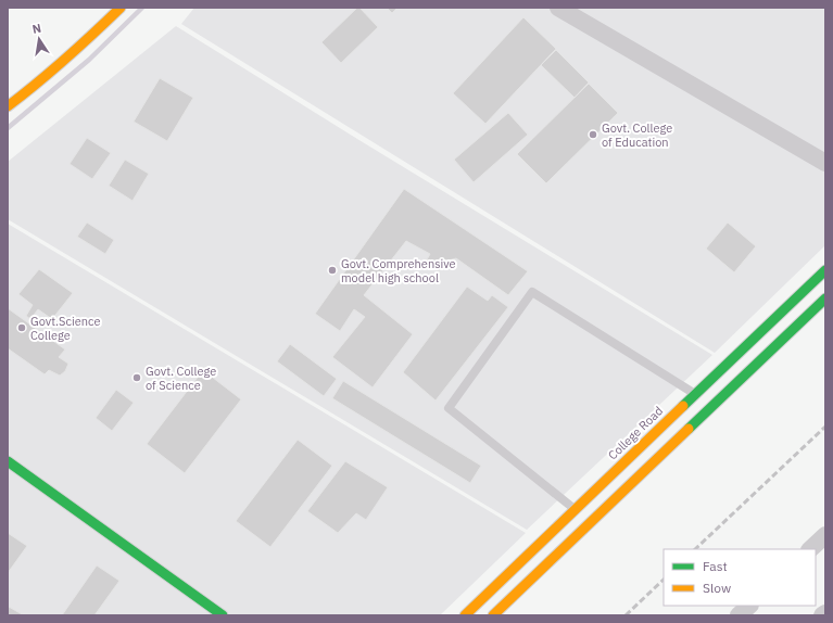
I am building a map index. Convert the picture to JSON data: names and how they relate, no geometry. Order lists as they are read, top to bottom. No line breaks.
{"streets":{"main road":["College Road"]},"places":["Govt. College of Education","Govt. Comprehensive model high school","Govt.Science College","Govt. College of Science"],"legend":["Fast","Slow"],"north":"top"}
